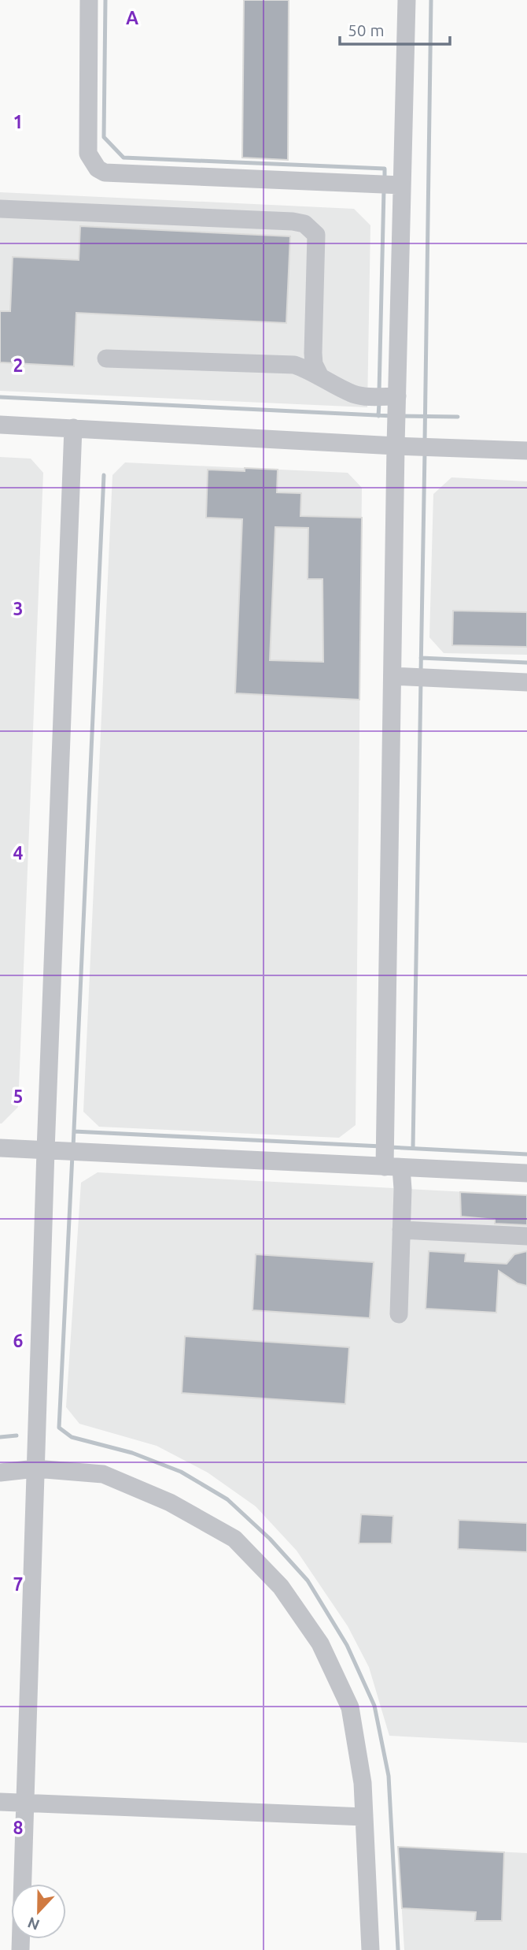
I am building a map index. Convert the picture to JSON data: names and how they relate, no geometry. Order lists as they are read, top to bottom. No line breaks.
{"scale_bar":"50 m","north":"bottom","grid":{"columns":["A"],"rows":["1","2","3","4","5","6","7","8"]}}
